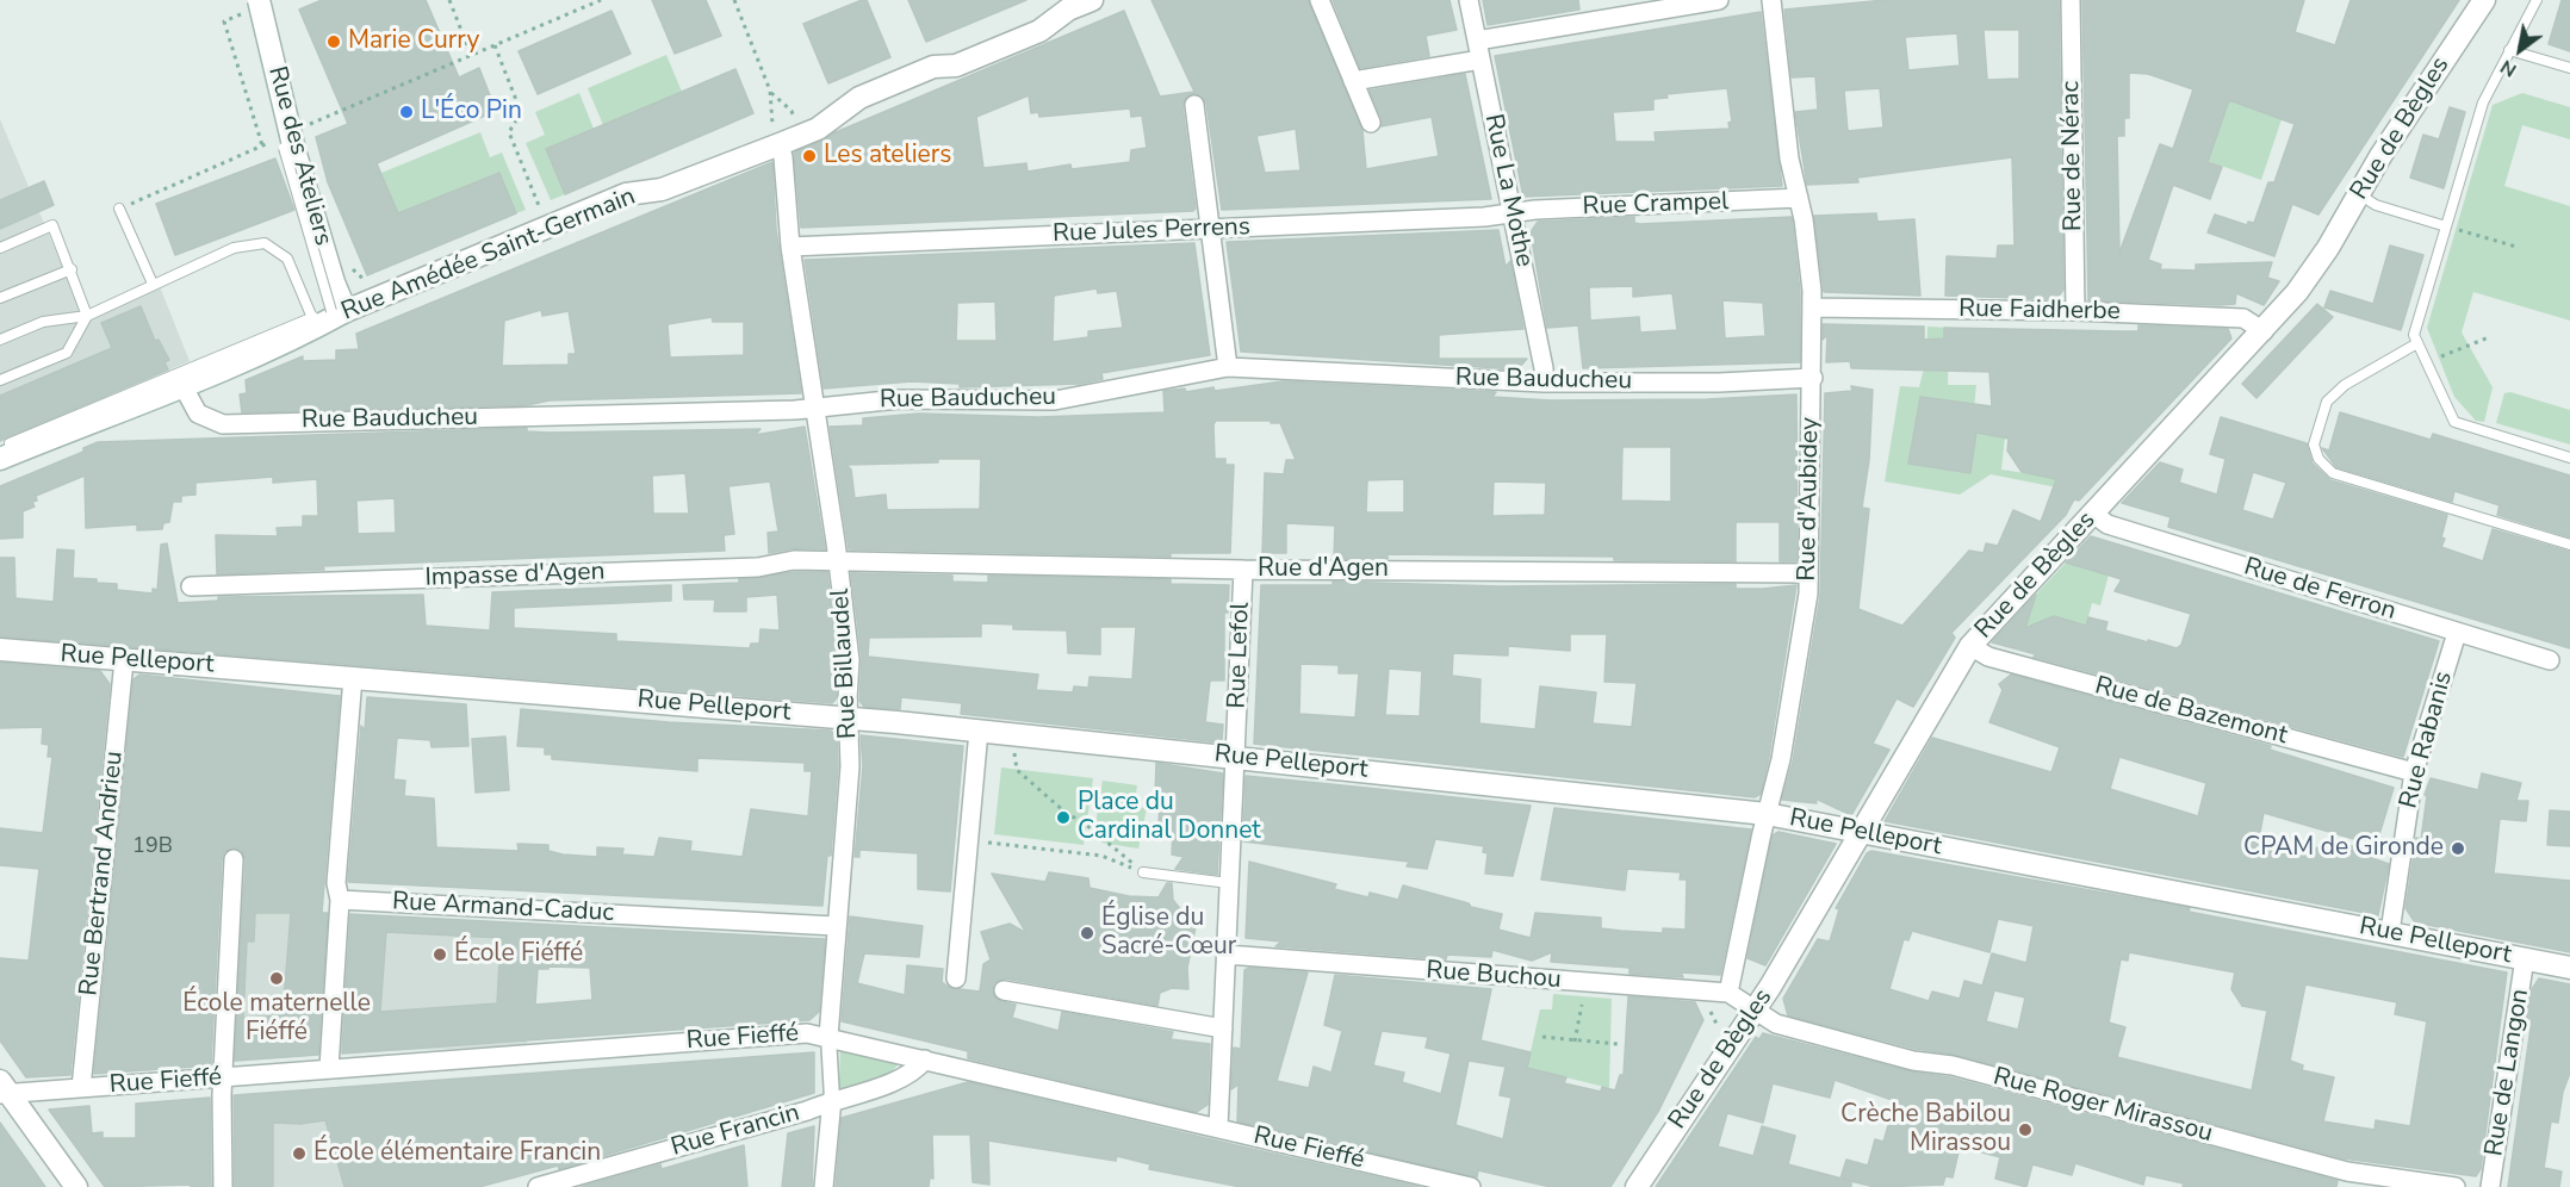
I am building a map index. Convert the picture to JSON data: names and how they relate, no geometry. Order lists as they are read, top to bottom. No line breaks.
{"streets":{"street":["Rue de Bègles","Rue des Ateliers","Rue de Nérac","Rue La Mothe","Rue Crampel","Rue Jules Perrens","Rue Amédée Saint-Germain","Rue Faidherbe","Rue Bauducheu","Rue d'Aubidey","Rue d'Agen","Impasse d'Agen","Rue de Ferron","Rue Lefol","Rue Pelleport","Rue Billaudel","Rue de Bazemont","Rue Rabanis","Rue Bertrand Andrieu","Rue Armand-Caduc","Rue Buchou","Rue Fieffé","Rue de Langon","Rue Roger Mirassou","Rue Francin"]},"crossings":[["Rue de Bègles","Rue Faidherbe"],["Rue de Bègles","Rue de Ferron"],["Rue de Bègles","Rue Pelleport"],["Rue de Bègles","Rue de Bazemont"],["Rue de Bègles","Rue Roger Mirassou"],["Rue des Ateliers","Rue Amédée Saint-Germain"],["Rue de Nérac","Rue Faidherbe"],["Rue La Mothe","Rue Crampel"],["Rue La Mothe","Rue Jules Perrens"],["Rue La Mothe","Rue Bauducheu"],["Rue Crampel","Rue Jules Perrens"],["Rue Crampel","Rue d'Aubidey"],["Rue Jules Perrens","Rue Billaudel"],["Rue Amédée Saint-Germain","Rue Bauducheu"],["Rue Amédée Saint-Germain","Rue Billaudel"],["Rue Faidherbe","Rue d'Aubidey"],["Rue Bauducheu","Rue d'Aubidey"],["Rue Bauducheu","Rue Billaudel"],["Rue d'Aubidey","Rue d'Agen"],["Rue d'Aubidey","Rue Pelleport"],["Rue d'Aubidey","Rue Buchou"],["Rue d'Agen","Impasse d'Agen"],["Rue d'Agen","Rue Lefol"],["Rue d'Agen","Rue Billaudel"],["Impasse d'Agen","Rue Billaudel"],["Rue de Ferron","Rue Rabanis"],["Rue Lefol","Rue Pelleport"],["Rue Lefol","Rue Buchou"],["Rue Lefol","Rue Fieffé"],["Rue Pelleport","Rue Billaudel"],["Rue Pelleport","Rue Rabanis"],["Rue Pelleport","Rue Bertrand Andrieu"],["Rue Pelleport","Rue de Langon"],["Rue Billaudel","Rue Armand-Caduc"],["Rue Billaudel","Rue Fieffé"],["Rue Billaudel","Rue Francin"],["Rue de Bazemont","Rue Rabanis"],["Rue Bertrand Andrieu","Rue Fieffé"],["Rue Fieffé","Rue Francin"]],"places":["Marie Curry","L'Éco Pin","Les ateliers","Place du Cardinal Donnet","CPAM de Gironde","Église du Sacré-Cœur","École Fiéffé","École maternelle Fiéffé","Crèche Babilou Mirassou","École élémentaire Francin"],"house_numbers":["19B"],"north":"bottom left"}
